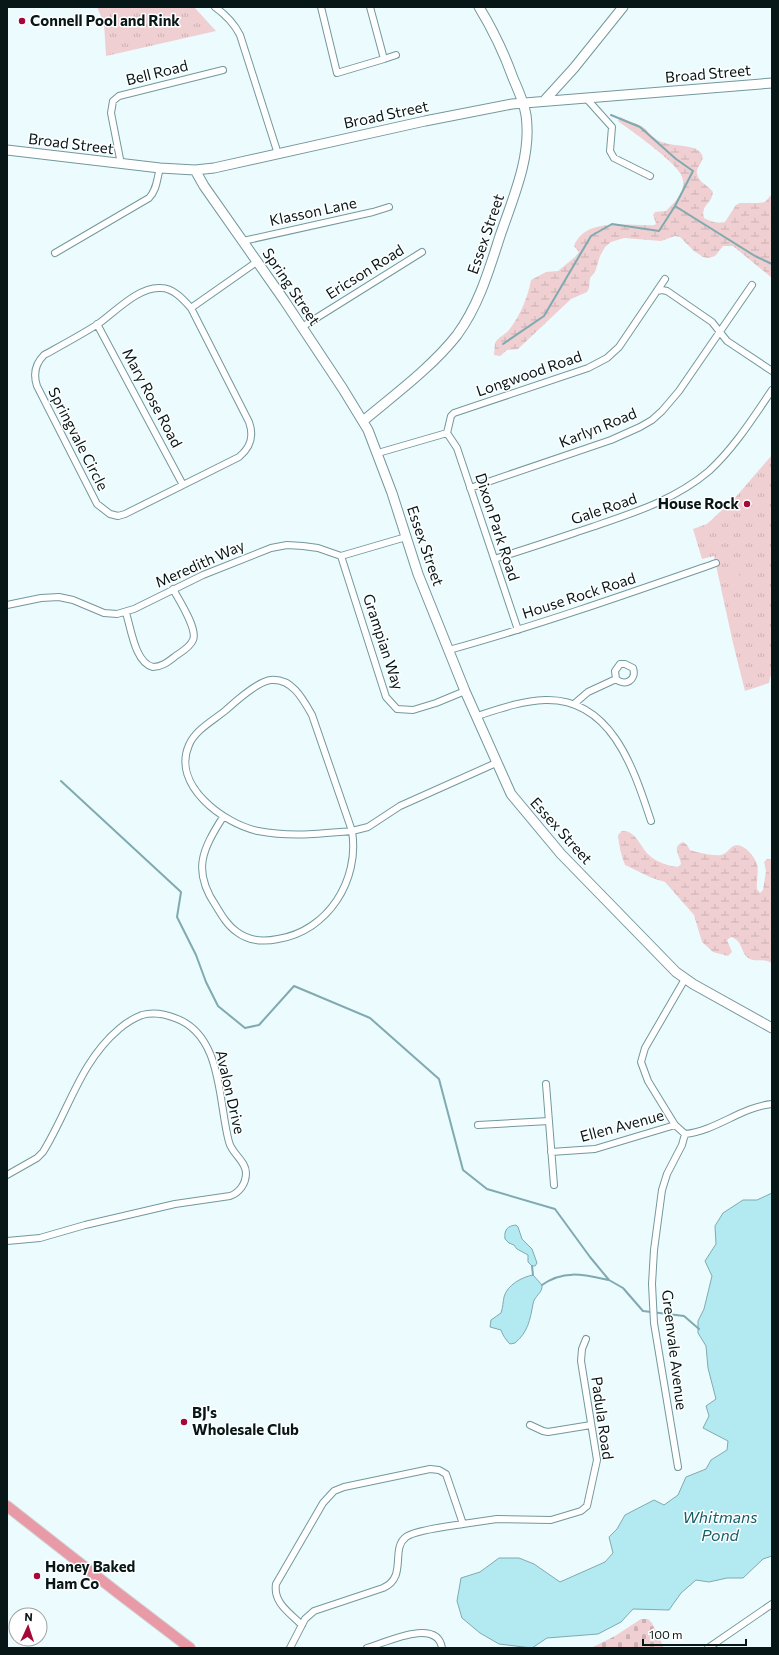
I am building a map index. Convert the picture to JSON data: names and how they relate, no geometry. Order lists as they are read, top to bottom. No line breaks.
{"streets":{"street":["Bell Road","Broad Street","Klasson Lane","Essex Street","Ericson Road","Spring Street","Longwood Road","Mary Rose Road","Karlyn Road","Springvale Circle","Gale Road","Dixon Park Road","Meredith Way","House Rock Road","Grampian Way","Avalon Drive","Ellen Avenue","Greenvale Avenue","Padula Road"]},"crossings":[["Bell Road","Broad Street"],["Broad Street","Essex Street"],["Broad Street","Spring Street"],["Klasson Lane","Spring Street"],["Essex Street","Spring Street"],["Essex Street","House Rock Road"],["Essex Street","Grampian Way"],["Ericson Road","Spring Street"],["Longwood Road","Dixon Park Road"],["Mary Rose Road","Springvale Circle"],["Karlyn Road","Dixon Park Road"],["Gale Road","Dixon Park Road"],["Dixon Park Road","House Rock Road"],["Meredith Way","Grampian Way"]],"water":["Whitmans Pond"],"places":["Connell Pool and Rink","House Rock","BJ's Wholesale Club","Honey Baked Ham Co"],"scale_bar":"100 m","north":"top"}
